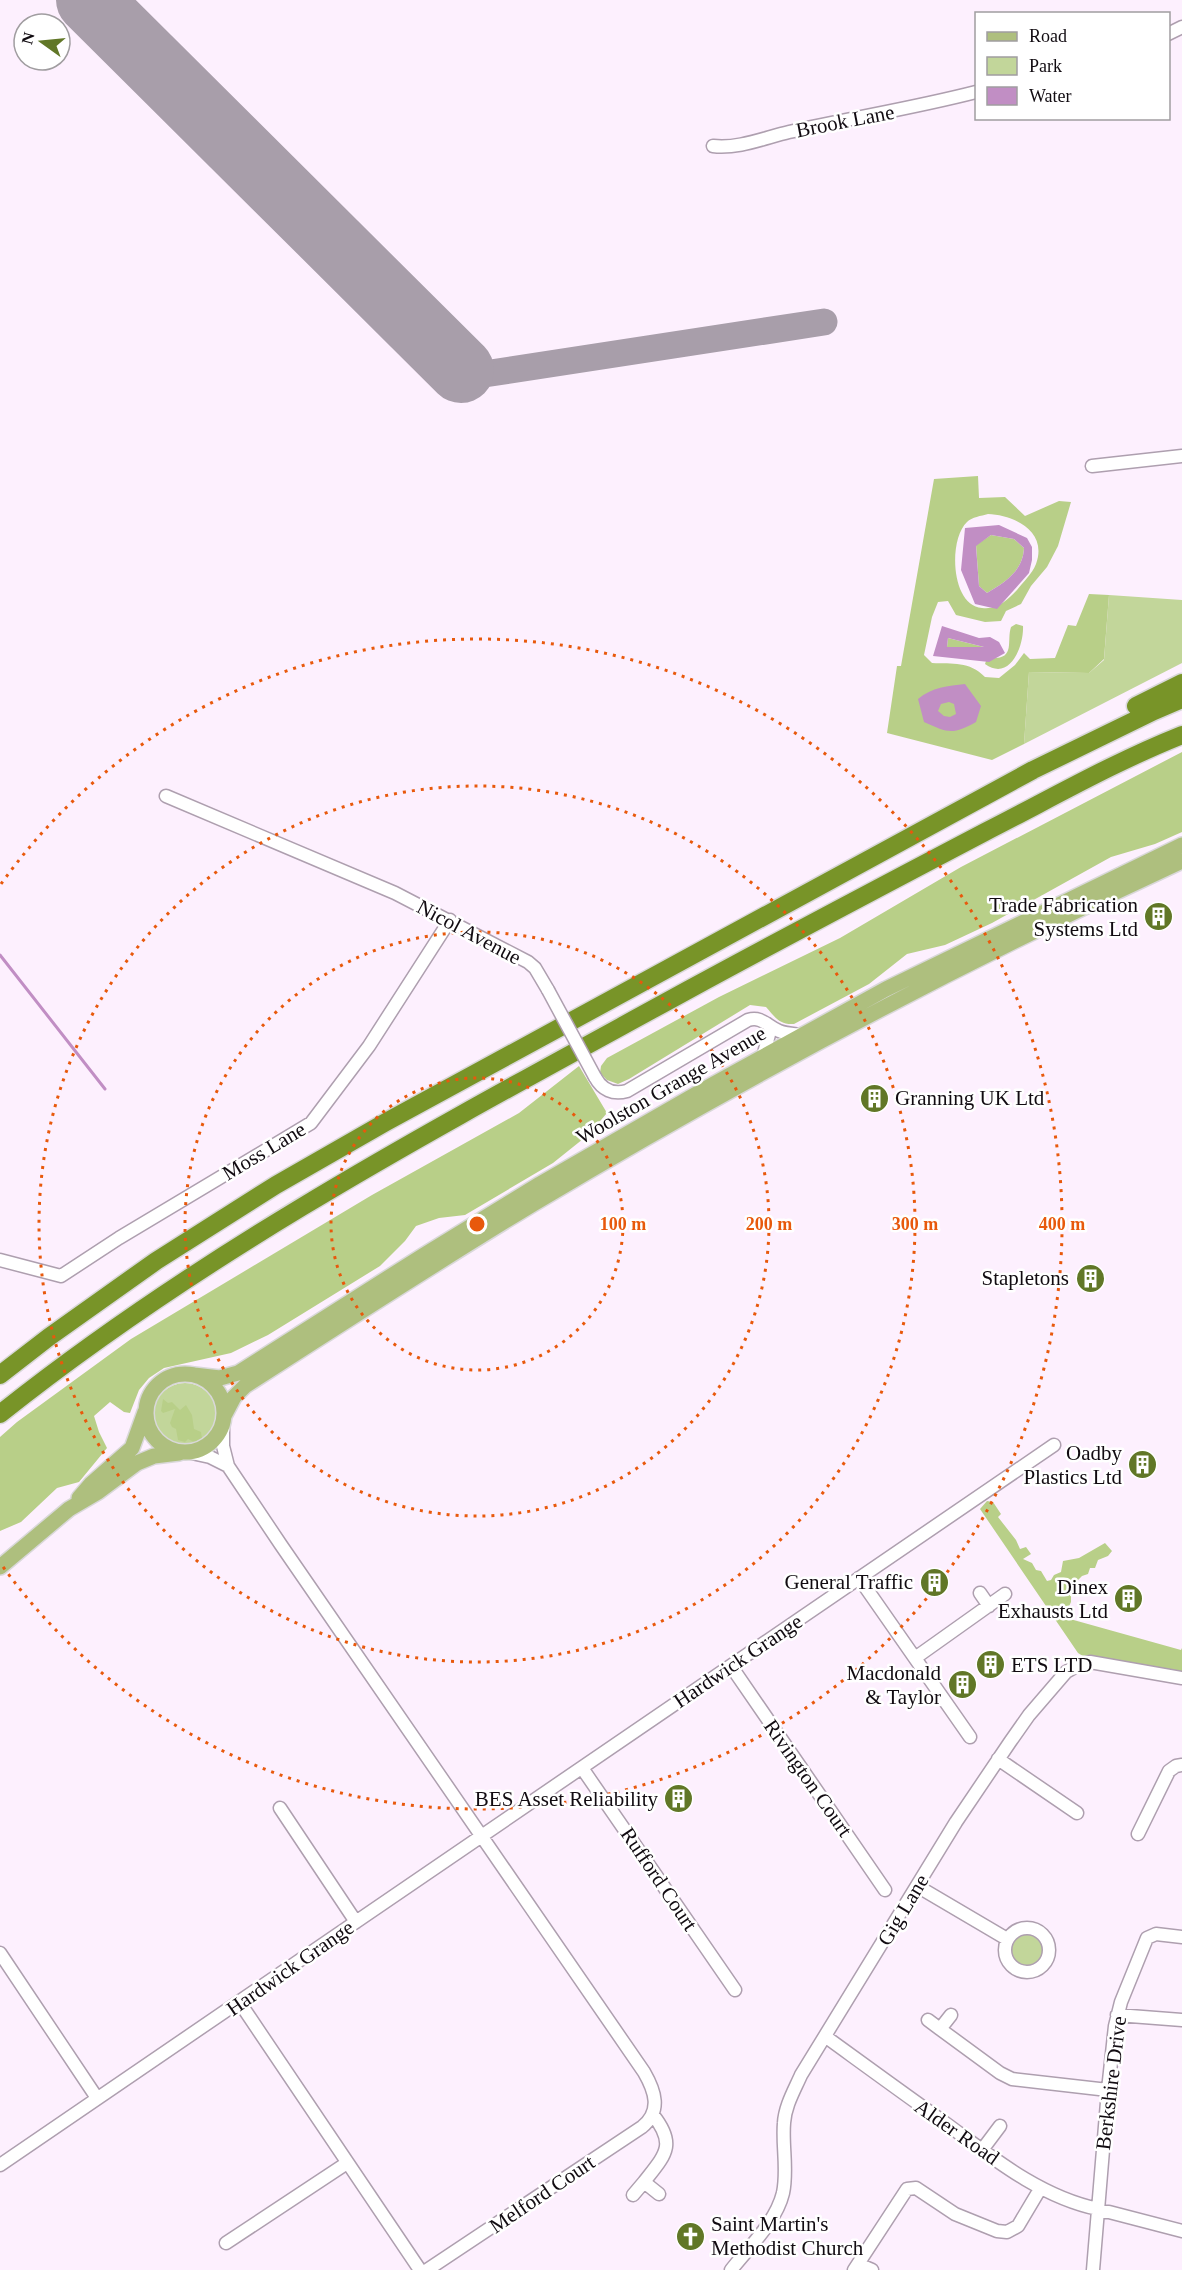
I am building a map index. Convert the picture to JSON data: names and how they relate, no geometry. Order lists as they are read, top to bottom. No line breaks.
{"streets":{"main road":["Woolston Grange Avenue"],"street":["Brook Lane","Nicol Avenue","Moss Lane","Hardwick Grange","Rivington Court","Rufford Court","Gig Lane","Berkshire Drive","Alder Road","Melford Court"]},"crossings":[["Nicol Avenue","Woolston Grange Avenue"],["Nicol Avenue","Moss Lane"],["Hardwick Grange","Rivington Court"],["Hardwick Grange","Rufford Court"],["Gig Lane","Alder Road"],["Berkshire Drive","Alder Road"]],"places":{"building":["Trade Fabrication Systems Ltd","Granning UK Ltd","Stapletons","Oadby Plastics Ltd","General Traffic","Dinex Exhausts Ltd","ETS LTD","Macdonald & Taylor","BES Asset Reliability"],"church":["Saint Martin's Methodist Church"]},"legend":["Road","Park","Water"],"north":"left","rings":["100 m","200 m","300 m","400 m"]}
